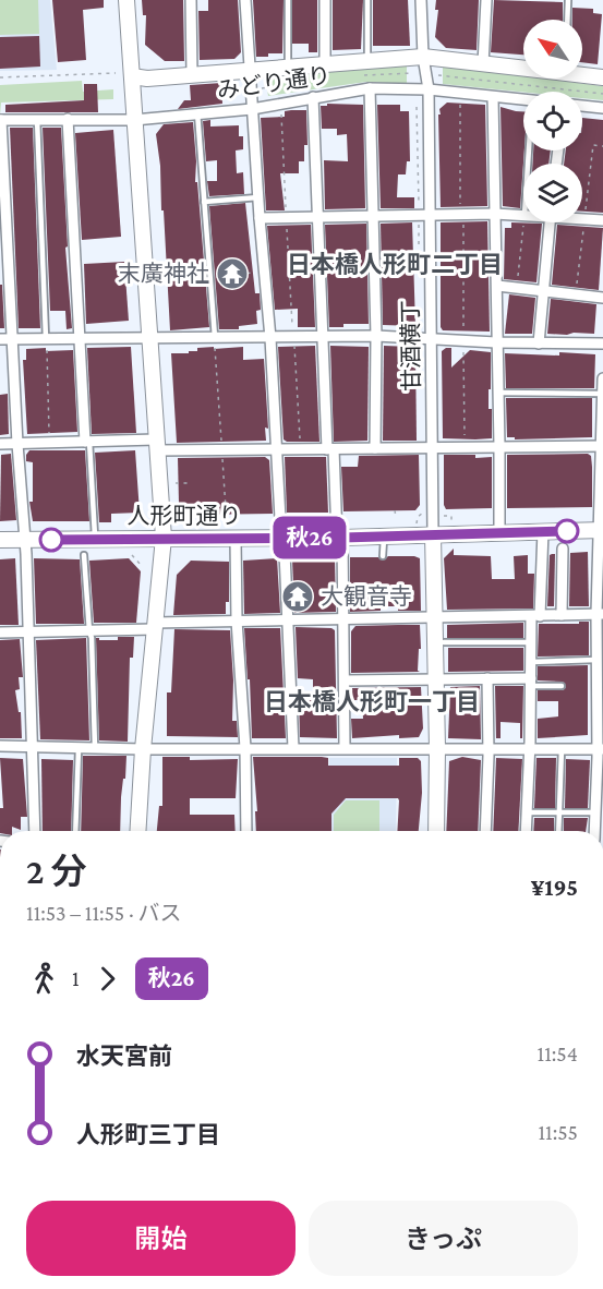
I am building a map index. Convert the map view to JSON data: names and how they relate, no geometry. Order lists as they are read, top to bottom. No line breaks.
{"streets":{"street":["みどり通り","甘酒横丁","人形町通り"]},"crossings":[["みどり通り","甘酒横丁"],["甘酒横丁","人形町通り"]],"districts":["日本橋人形町二丁目","日本橋人形町一丁目"],"places":{"temple":["末廣神社","大観音寺"]},"lines":["bus line 秋26"],"north":"top left","page":{"on_map":"秋26","heading":["2 分","11:53 – 11:55 · バス","¥195"],"legs":["1","秋26"],"list":[{"name":"水天宮前","value":"11:54"},{"name":"人形町三丁目","value":"11:55"}],"buttons":["開始","きっぷ"]}}
